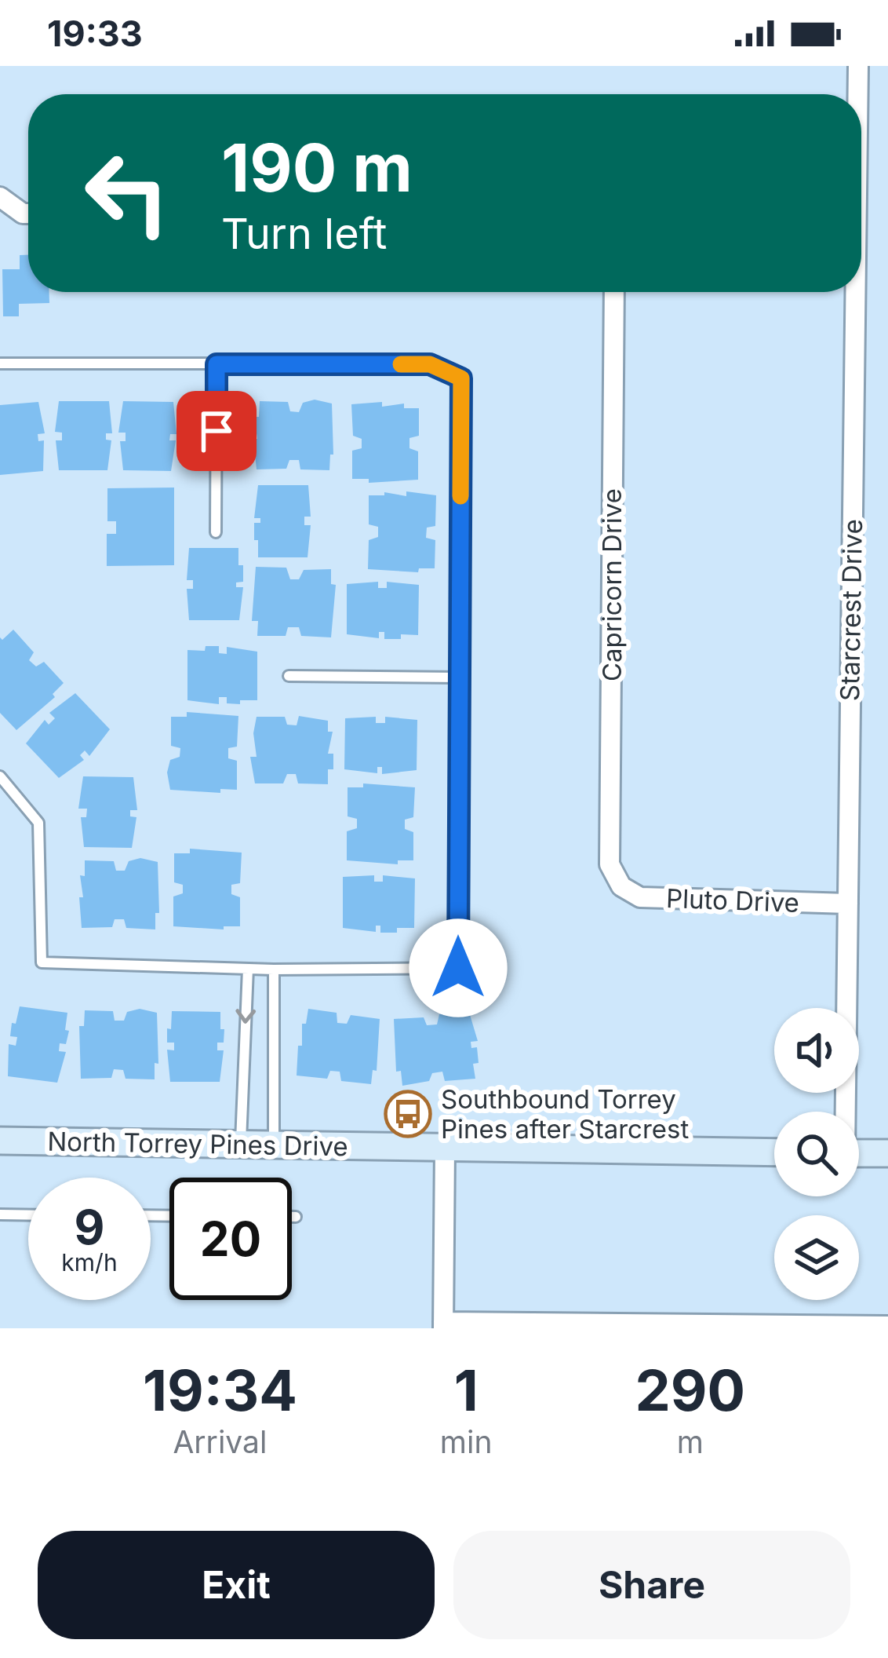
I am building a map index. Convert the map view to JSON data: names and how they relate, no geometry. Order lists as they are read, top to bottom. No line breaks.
{"streets":{"main road":["North Torrey Pines Drive"],"street":["Capricorn Drive","Starcrest Drive","Pluto Drive"]},"crossings":[["Capricorn Drive","Pluto Drive"],["Starcrest Drive","Pluto Drive"]],"places":{"bus stop":["Southbound Torrey Pines after Starcrest"]},"page":{"status":"19:33","turn":["190 m","Turn left"],"speed":"9 km/h","limit":"20","eta":["19:34","Arrival","1","min","290","m"],"buttons":["Exit","Share"]}}
